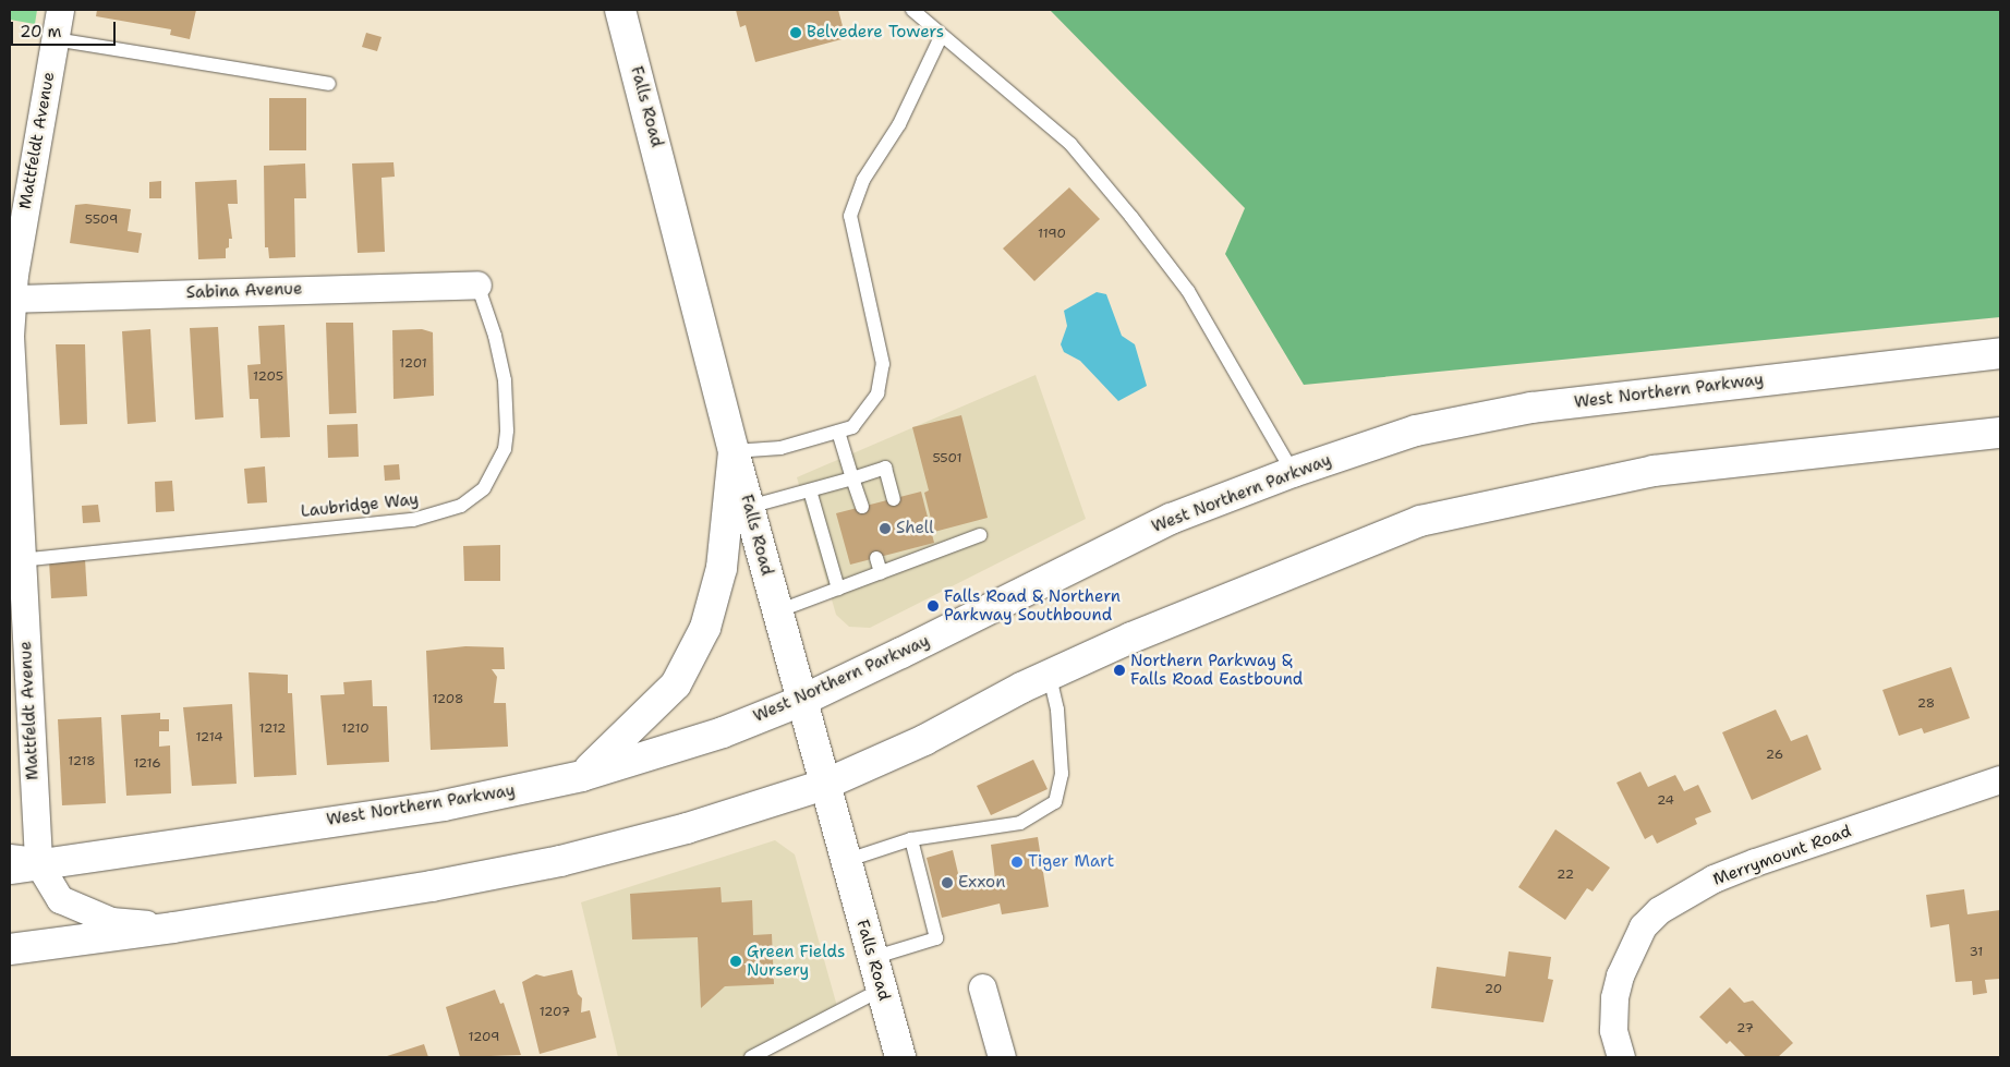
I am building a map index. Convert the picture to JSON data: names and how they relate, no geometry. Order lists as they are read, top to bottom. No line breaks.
{"streets":{"main road":["Falls Road","West Northern Parkway"],"street":["Mattfeldt Avenue","Sabina Avenue","Merrymount Road"],"lane":["Laubridge Way"]},"crossings":[["Falls Road","West Northern Parkway"],["Mattfeldt Avenue","Sabina Avenue"],["Mattfeldt Avenue","West Northern Parkway"],["Mattfeldt Avenue","Laubridge Way"],["Sabina Avenue","Laubridge Way"]],"places":["Belvedere Towers","Shell","Falls Road & Northern Parkway Southbound","Northern Parkway & Falls Road Eastbound","Tiger Mart","Exxon","Green Fields Nursery"],"house_numbers":["5509","1190","1201","1205","5501","1208","28","1212","1210","1214","26","1218","1216","24","22","31","20","1207","27","1209"],"scale_bar":"20 m"}
